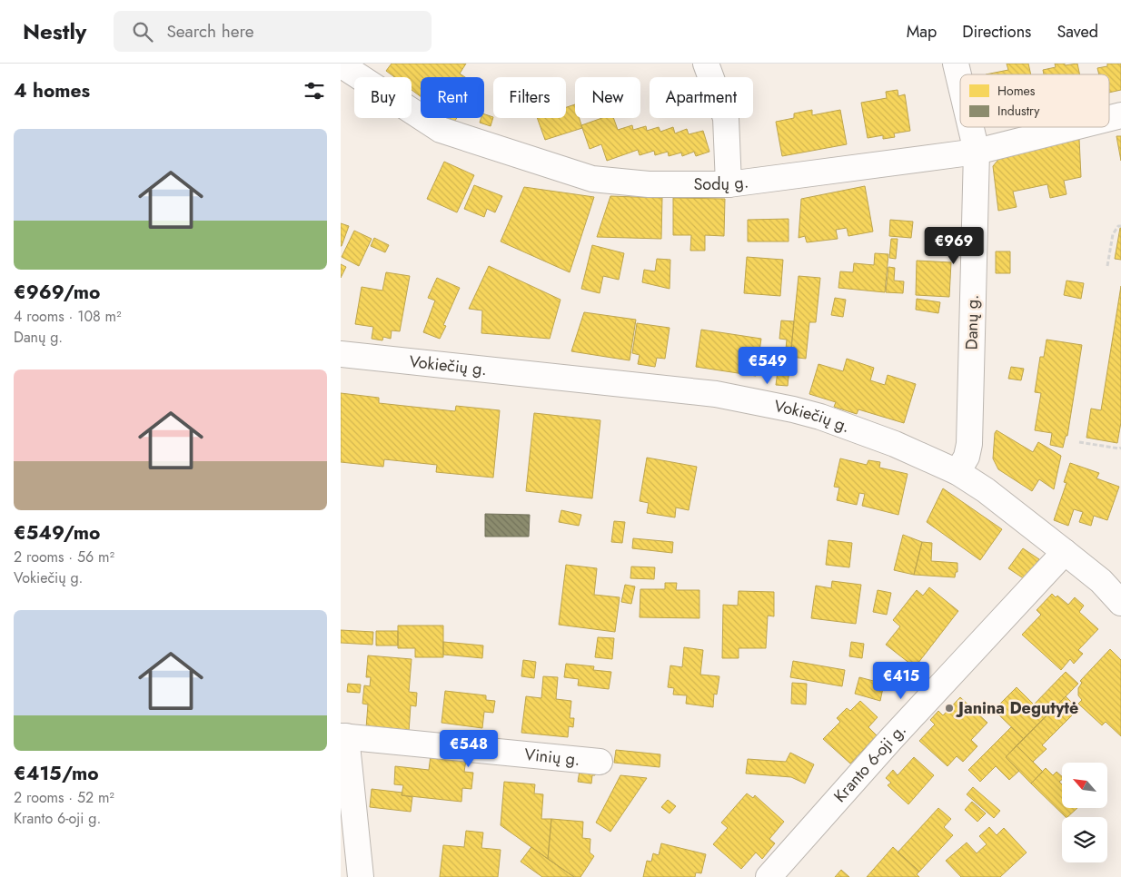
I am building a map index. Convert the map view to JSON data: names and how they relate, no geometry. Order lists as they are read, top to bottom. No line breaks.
{"streets":{"street":["Sodų g.","Danų g.","Vokiečių g.","Vinių g.","Kranto 6-oji g."]},"crossings":[["Sodų g.","Danų g."],["Danų g.","Vokiečių g."],["Vokiečių g.","Kranto 6-oji g."]],"places":["Janina Degutytė"],"legend":["Homes","Industry"],"north":"top left","page":{"header":"Nestly","search":"Search here","nav":["Map","Directions","Saved"],"heading":"4 homes","chip":["Buy","Rent","Filters","New","Apartment"],"list":[{"name":"€969/mo","note":"4 rooms · 108 m² · Danų g."},{"name":"€549/mo","note":"2 rooms · 56 m² · Vokiečių g."},{"name":"€415/mo","note":"2 rooms · 52 m² · Kranto 6-oji g."}],"price":["€969","€549","€415","€548"]}}
